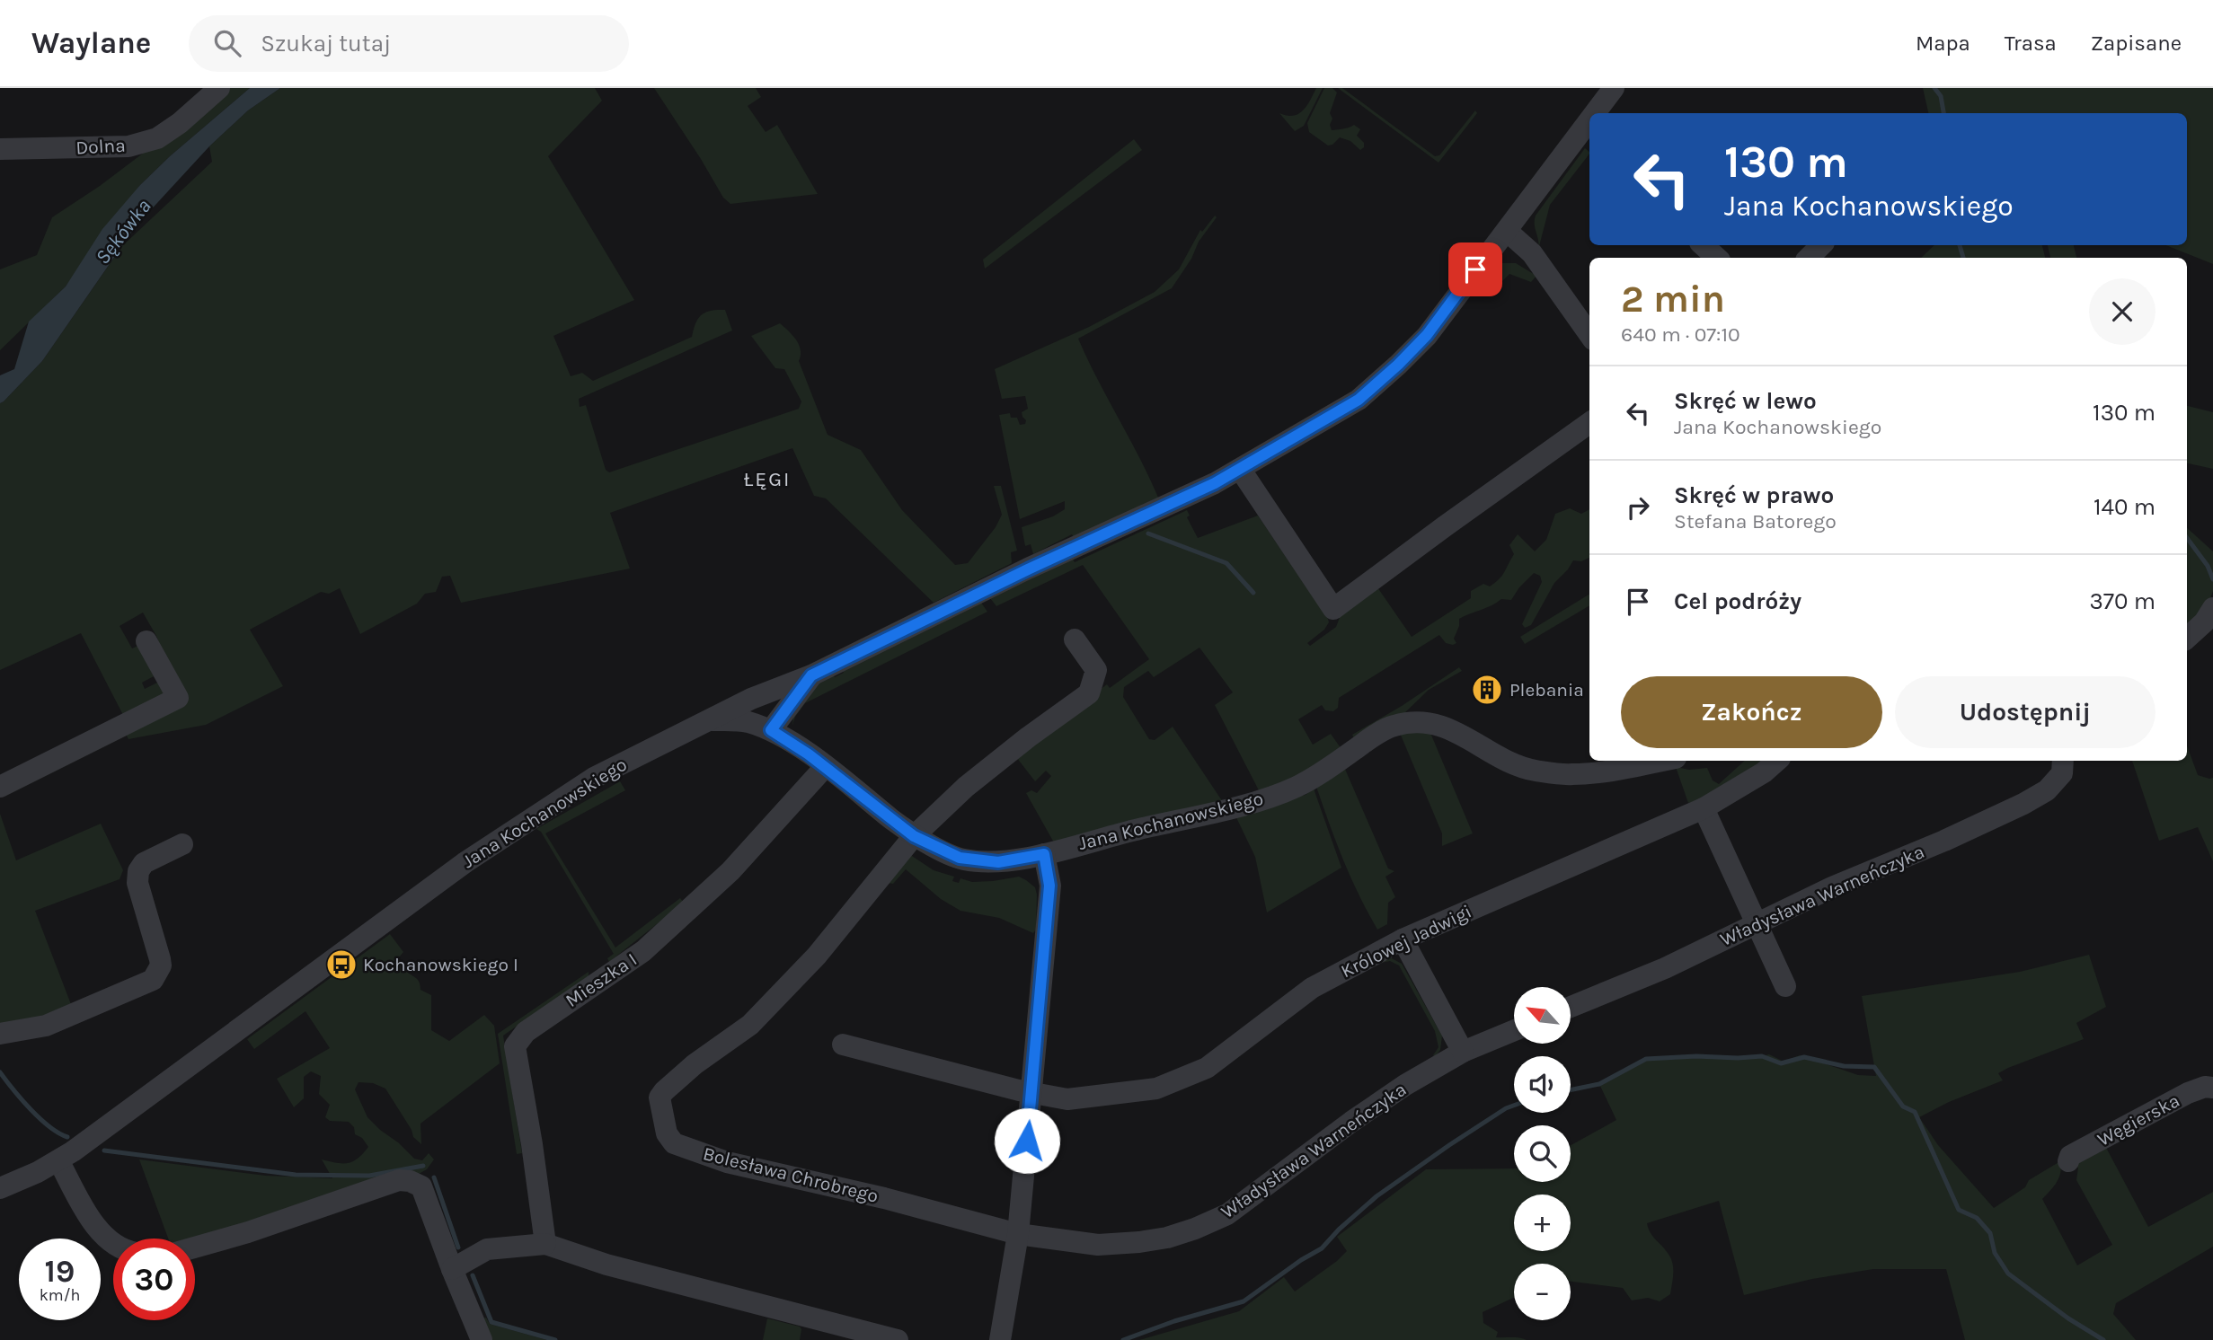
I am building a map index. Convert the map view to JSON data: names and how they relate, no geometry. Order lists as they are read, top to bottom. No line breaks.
{"streets":{"street":["Dolna","Jana Kochanowskiego","Władysława Warneńczyka","Królowej Jadwigi","Mieszka I","Węgierska","Bolesława Chrobrego"]},"crossings":[["Jana Kochanowskiego","Mieszka I"],["Jana Kochanowskiego","Bolesława Chrobrego"],["Władysława Warneńczyka","Bolesława Chrobrego"]],"districts":["ŁĘGI"],"water":["Sękówka"],"places":{"building":["Plebania"],"bus stop":["Kochanowskiego I"]},"north":"top left","page":{"header":"Waylane","search":"Szukaj tutaj","nav":["Mapa","Trasa","Zapisane"],"turn":["130 m","Jana Kochanowskiego"],"heading":["2 min","640 m · 07:10"],"list":[{"name":"Skręć w lewo","note":"Jana Kochanowskiego","value":"130 m"},{"name":"Skręć w prawo","note":"Stefana Batorego","value":"140 m"},{"name":"Cel podróży","value":"370 m"}],"buttons":["Zakończ","Udostępnij"],"map_buttons":["+","−"],"speed":"19 km/h","limit":"30"}}
